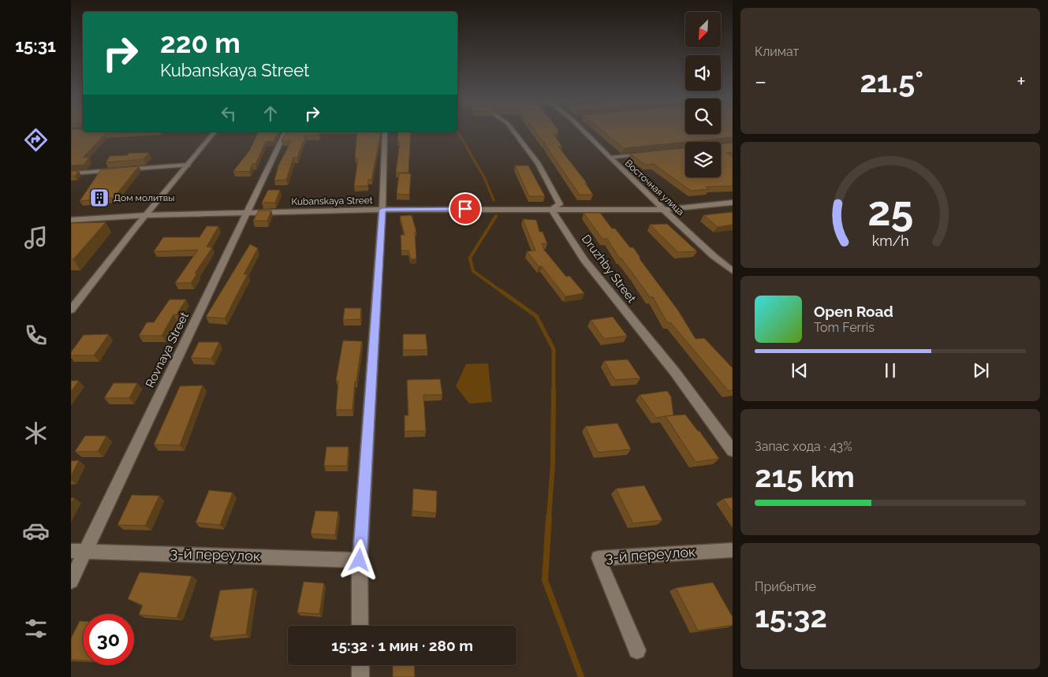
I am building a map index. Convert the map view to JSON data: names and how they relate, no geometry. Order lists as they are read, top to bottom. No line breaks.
{"streets":{"street":["Восточная улица","Kubanskaya Street","Druzhby Street","Rovnaya Street","3-й переулок"]},"crossings":[["Восточная улица","Kubanskaya Street"],["Kubanskaya Street","Druzhby Street"],["Kubanskaya Street","Rovnaya Street"],["Rovnaya Street","3-й переулок"]],"places":{"building":["Дом молитвы"]},"north":"bottom left","page":{"tabs":"15:31","tile":["Климат",["Запас хода · 43%","215 km"],["Прибытие","15:32"]],"turn":["220 m","Kubanskaya Street"],"heat":["−","21.5°","+"],"song":["Open Road","Tom Ferris"],"limit":"30","trip":"15:32 · 1 мин · 280 m","gauge":["25","km/h"]}}
